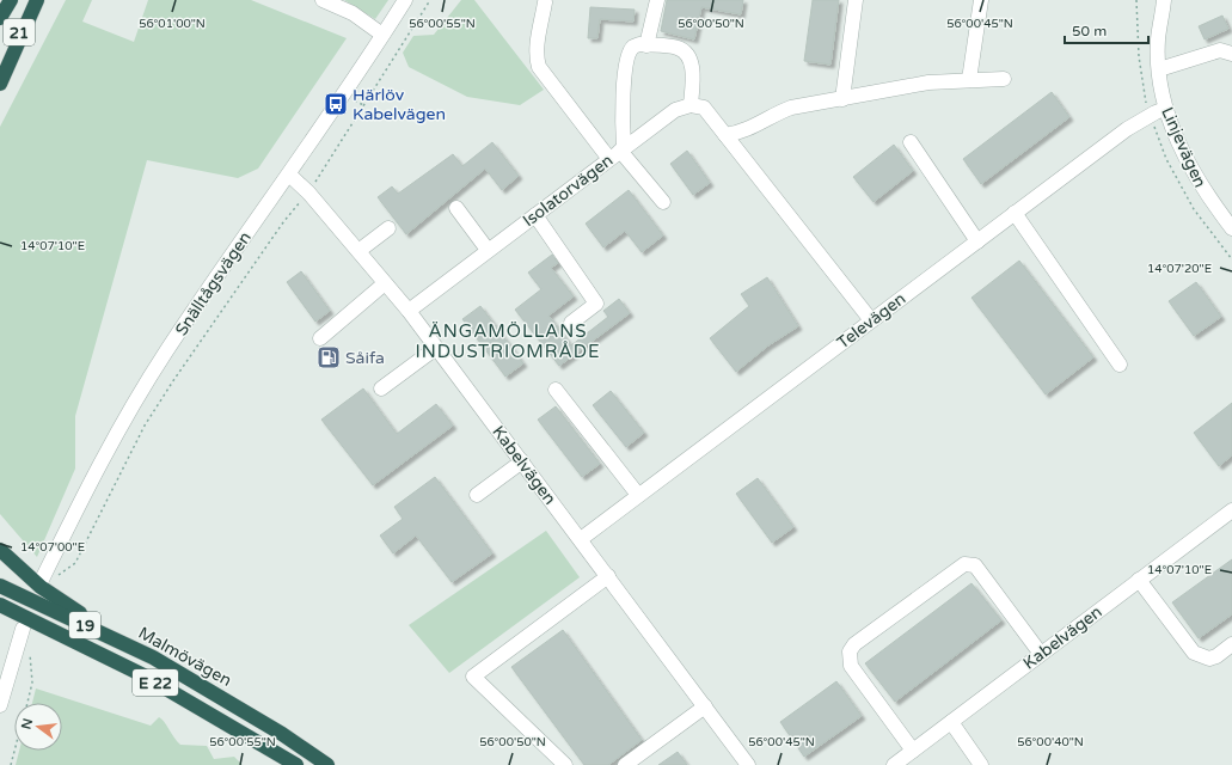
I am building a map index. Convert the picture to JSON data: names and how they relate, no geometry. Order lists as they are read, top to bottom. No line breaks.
{"streets":{"highway":["21","19","Malmövägen","E 22"],"street":["Linjevägen","Isolatorvägen","Snälltågsvägen","Televägen","Kabelvägen"]},"crossings":[["Linjevägen","Televägen"],["Isolatorvägen","Kabelvägen"],["Snälltågsvägen","Kabelvägen"],["Televägen","Kabelvägen"],["Malmövägen","E 22"]],"districts":["ÄNGAMÖLLANS INDUSTRIOMRÅDE"],"places":{"bus stop":["Härlöv Kabelvägen"],"fuel station":["Såifa"]},"scale_bar":"50 m","north":"left","coordinates":["56°01'00\"N","56°00'55\"N","56°00'50\"N","56°00'45\"N","14°07'10\"E","14°07'20\"E","14°07'00\"E","56°00'40\"N"]}
